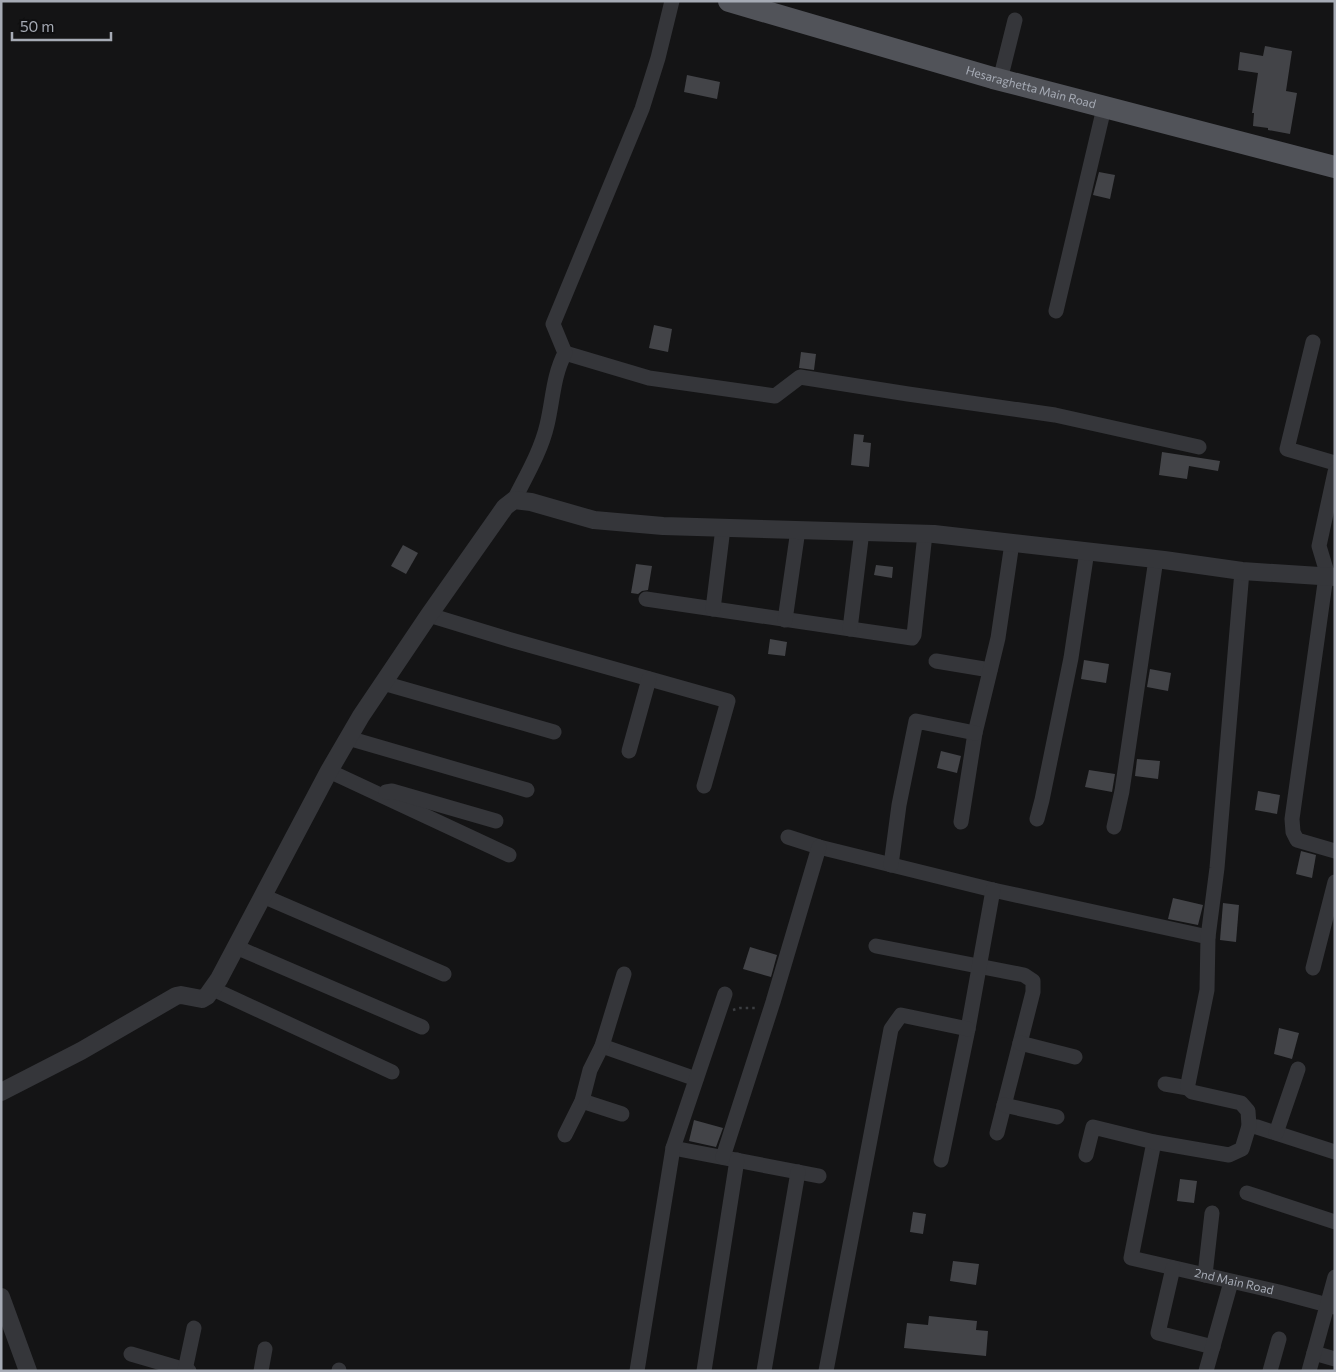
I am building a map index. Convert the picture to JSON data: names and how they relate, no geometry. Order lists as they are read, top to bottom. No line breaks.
{"streets":{"main road":["Hesaraghetta Main Road"],"street":["2nd Main Road"]},"scale_bar":"50 m"}
